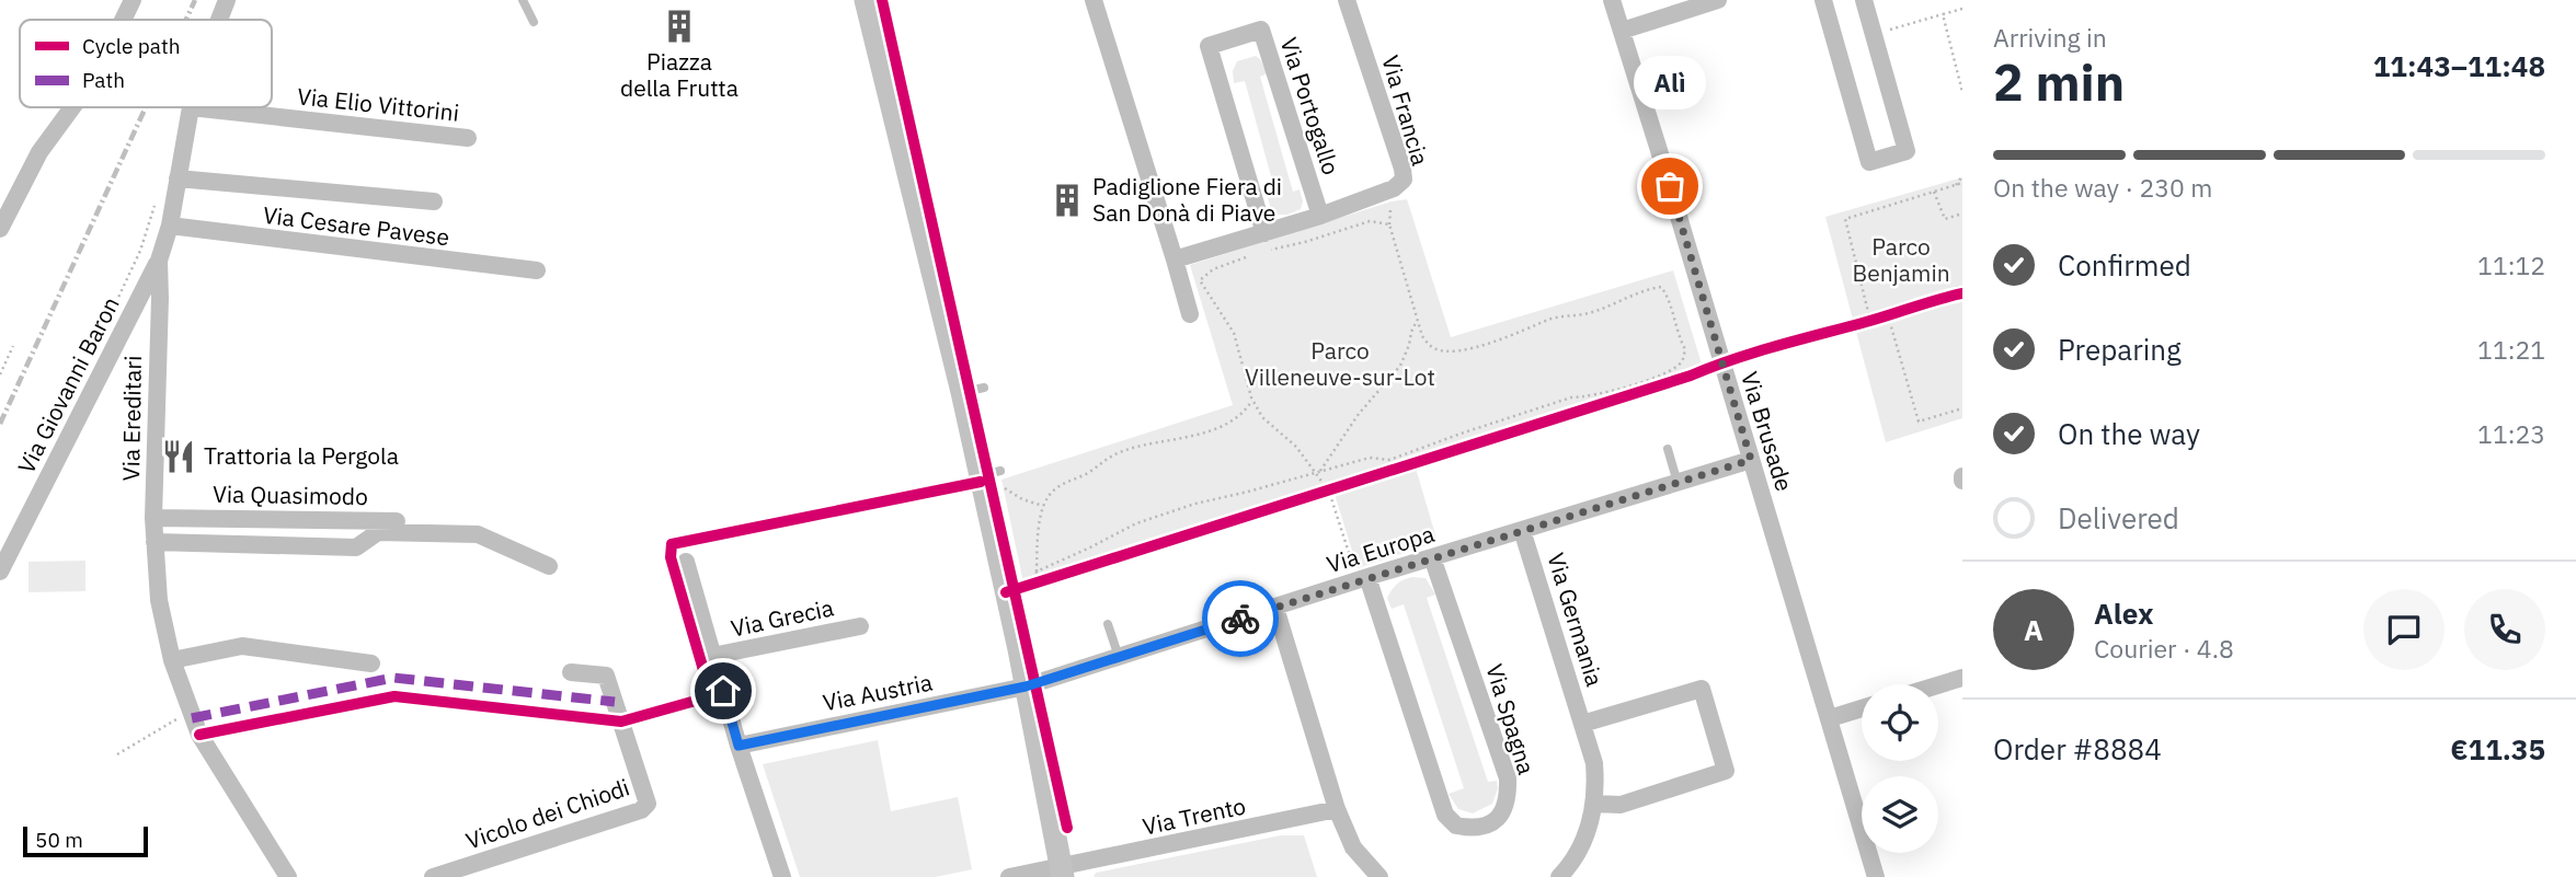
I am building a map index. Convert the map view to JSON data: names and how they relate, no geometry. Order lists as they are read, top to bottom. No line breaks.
{"streets":{"street":["Via Elio Vittorini","Via Portogallo","Via Francia","Via Cesare Pavese","Via Giovanni Baron","Via Ereditari","Via Brusade","Via Quasimodo","Via Europa","Via Grecia","Via Germania","Via Austria","Via Spagna","Vicolo dei Chiodi","Via Trento"]},"crossings":[["Via Portogallo","Via Francia"],["Via Cesare Pavese","Via Ereditari"],["Via Giovanni Baron","Via Ereditari"],["Via Ereditari","Via Quasimodo"],["Via Brusade","Via Europa"],["Via Europa","Via Germania"],["Via Europa","Via Austria"],["Via Europa","Via Spagna"]],"parks":["Parco Benjamin","Parco Villeneuve-sur-Lot"],"places":{"building":["Piazza della Frutta","Padiglione Fiera di San Donà di Piave"],"other":["Alì"],"restaurant":["Trattoria la Pergola"]},"legend":["Cycle path","Path"],"scale_bar":"50 m","page":{"heading":["2 min","Arriving in","11:43–11:48"],"panel":["Alex","Courier · 4.8","Order #8884","€11.35"],"bubble":"Alì","bar":"On the way · 230 m","list":[["Confirmed","11:12"],["Preparing","11:21"],["On the way","11:23"],"Delivered"],"round":"A","scale":"50 m"}}
